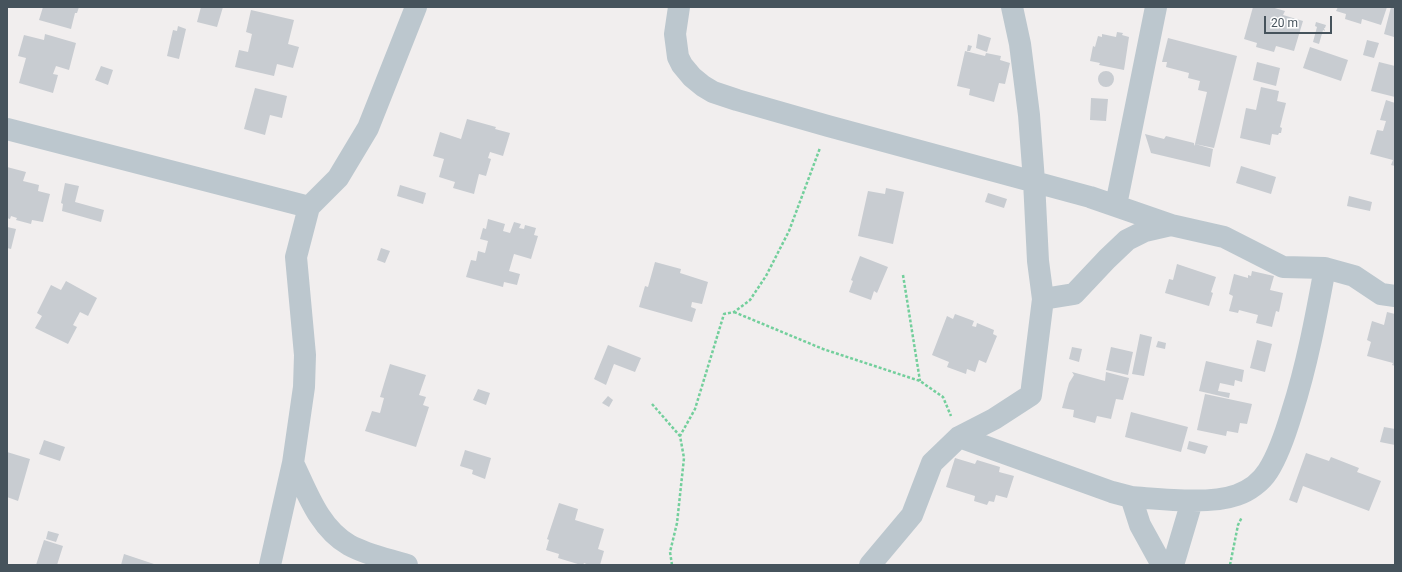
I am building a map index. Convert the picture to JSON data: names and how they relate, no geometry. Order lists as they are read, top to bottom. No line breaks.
{"scale_bar":"20 m"}
